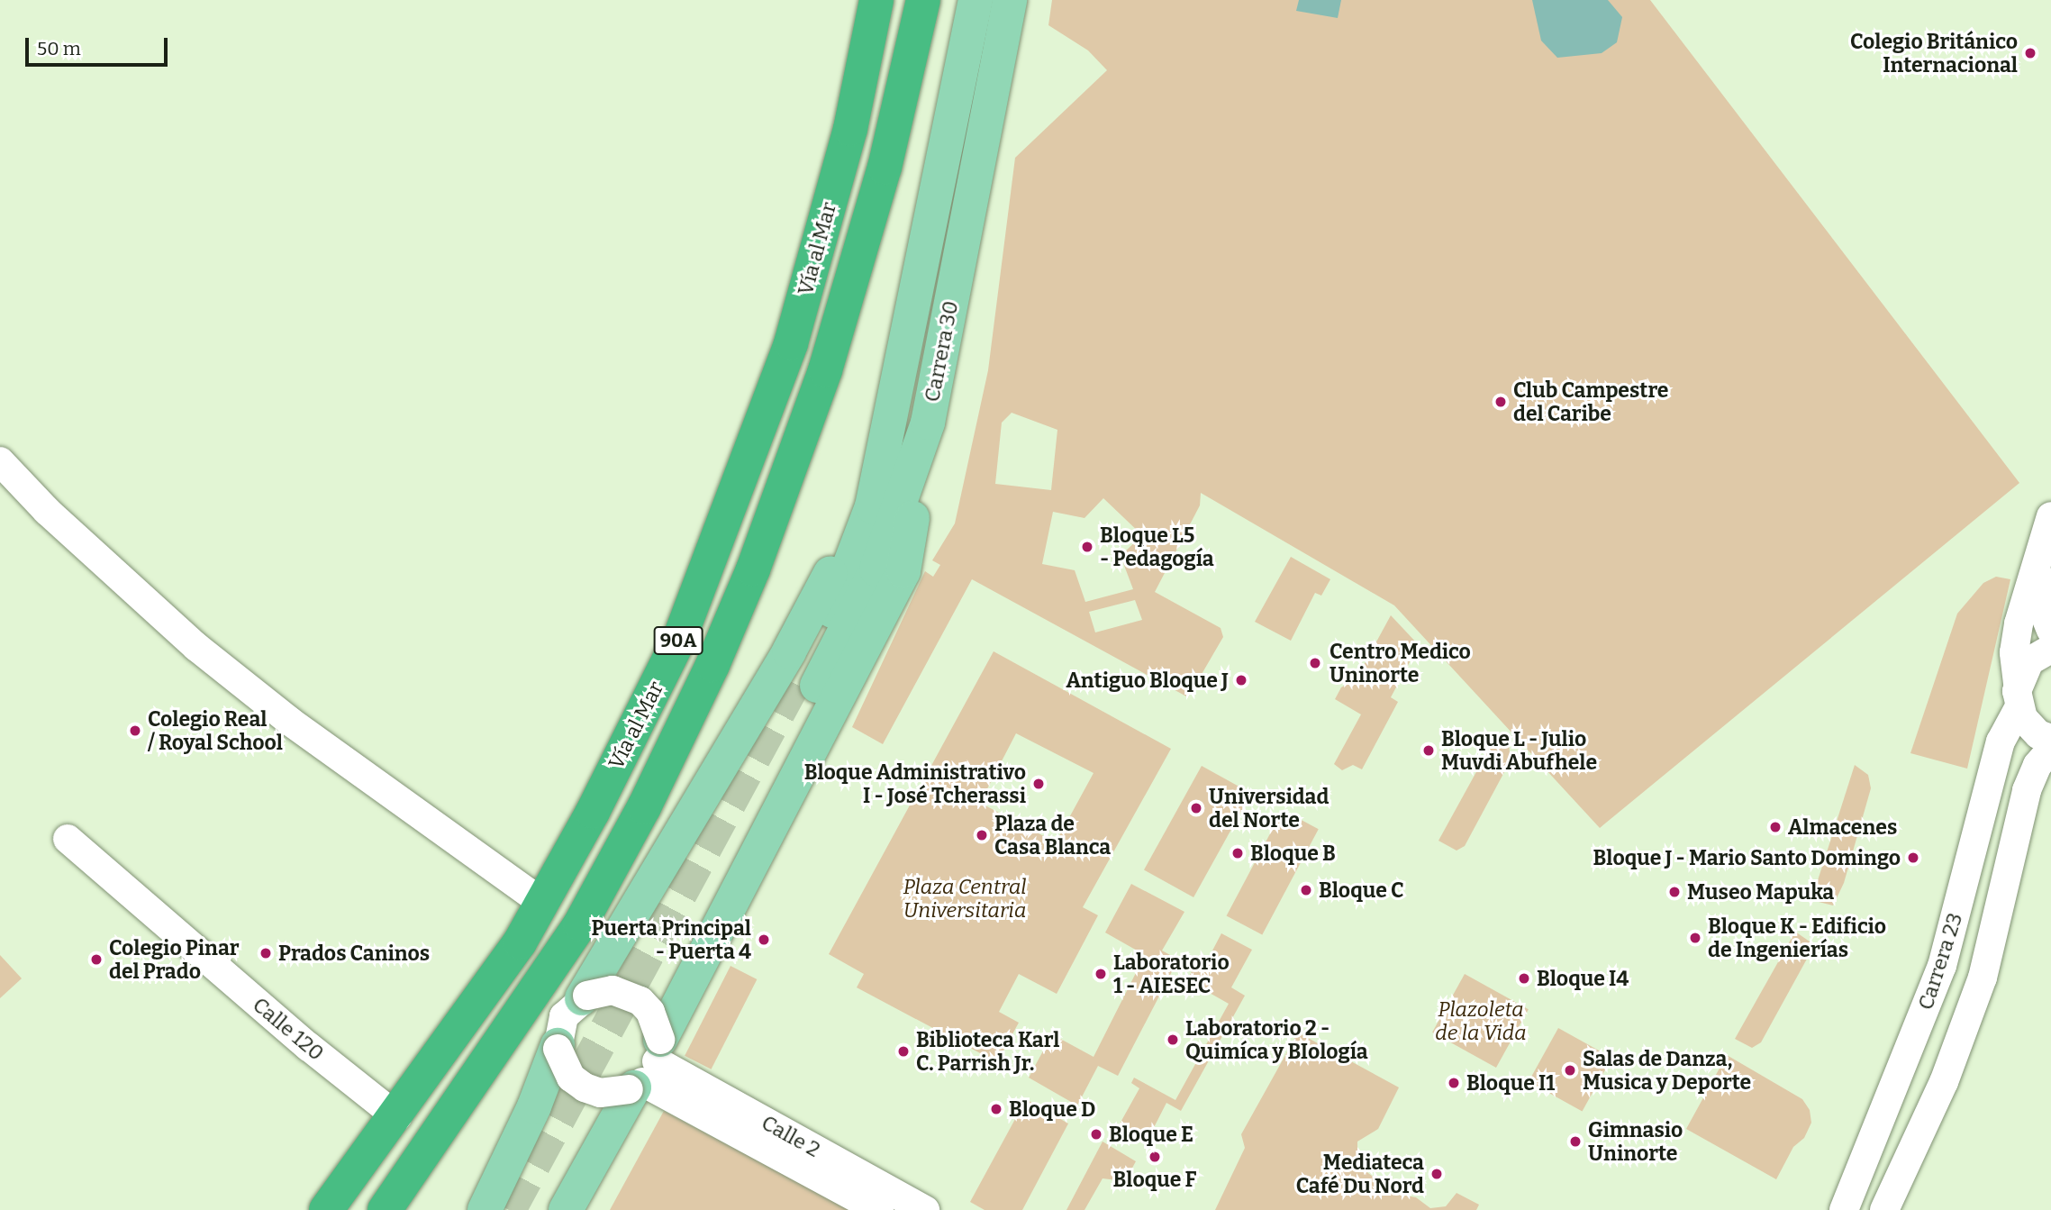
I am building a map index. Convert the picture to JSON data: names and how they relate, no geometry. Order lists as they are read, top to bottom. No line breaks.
{"streets":{"highway":["Vía al Mar","90A"],"main road":["Carrera 30"],"street":["Carrera 23","Calle 120","Calle 2"]},"crossings":[["Vía al Mar","Calle 120"]],"parks":["Plaza Central Universitaria","Plazoleta de la Vida"],"places":["Colegio Británico Internacional","Club Campestre del Caribe","Bloque L5 - Pedagogía","Centro Medico Uninorte","Antiguo Bloque J","Colegio Real / Royal School","Bloque L - Julio Muvdi Abufhele","Bloque Administrativo I - José Tcherassi","Universidad del Norte","Almacenes","Plaza de Casa Blanca","Bloque B","Bloque J - Mario Santo Domingo","Bloque C","Museo Mapuka","Bloque K - Edificio de Ingenierías","Puerta Principal - Puerta 4","Prados Caninos","Colegio Pinar del Prado","Laboratorio 1 - AIESEC","Bloque I4","Laboratorio 2 - Quimíca y BIología","Biblioteca Karl C. Parrish Jr.","Salas de Danza, Musica y Deporte","Bloque I1","Bloque D","Bloque E","Gimnasio Uninorte","Bloque F","Mediateca Café Du Nord"],"scale_bar":"50 m"}
